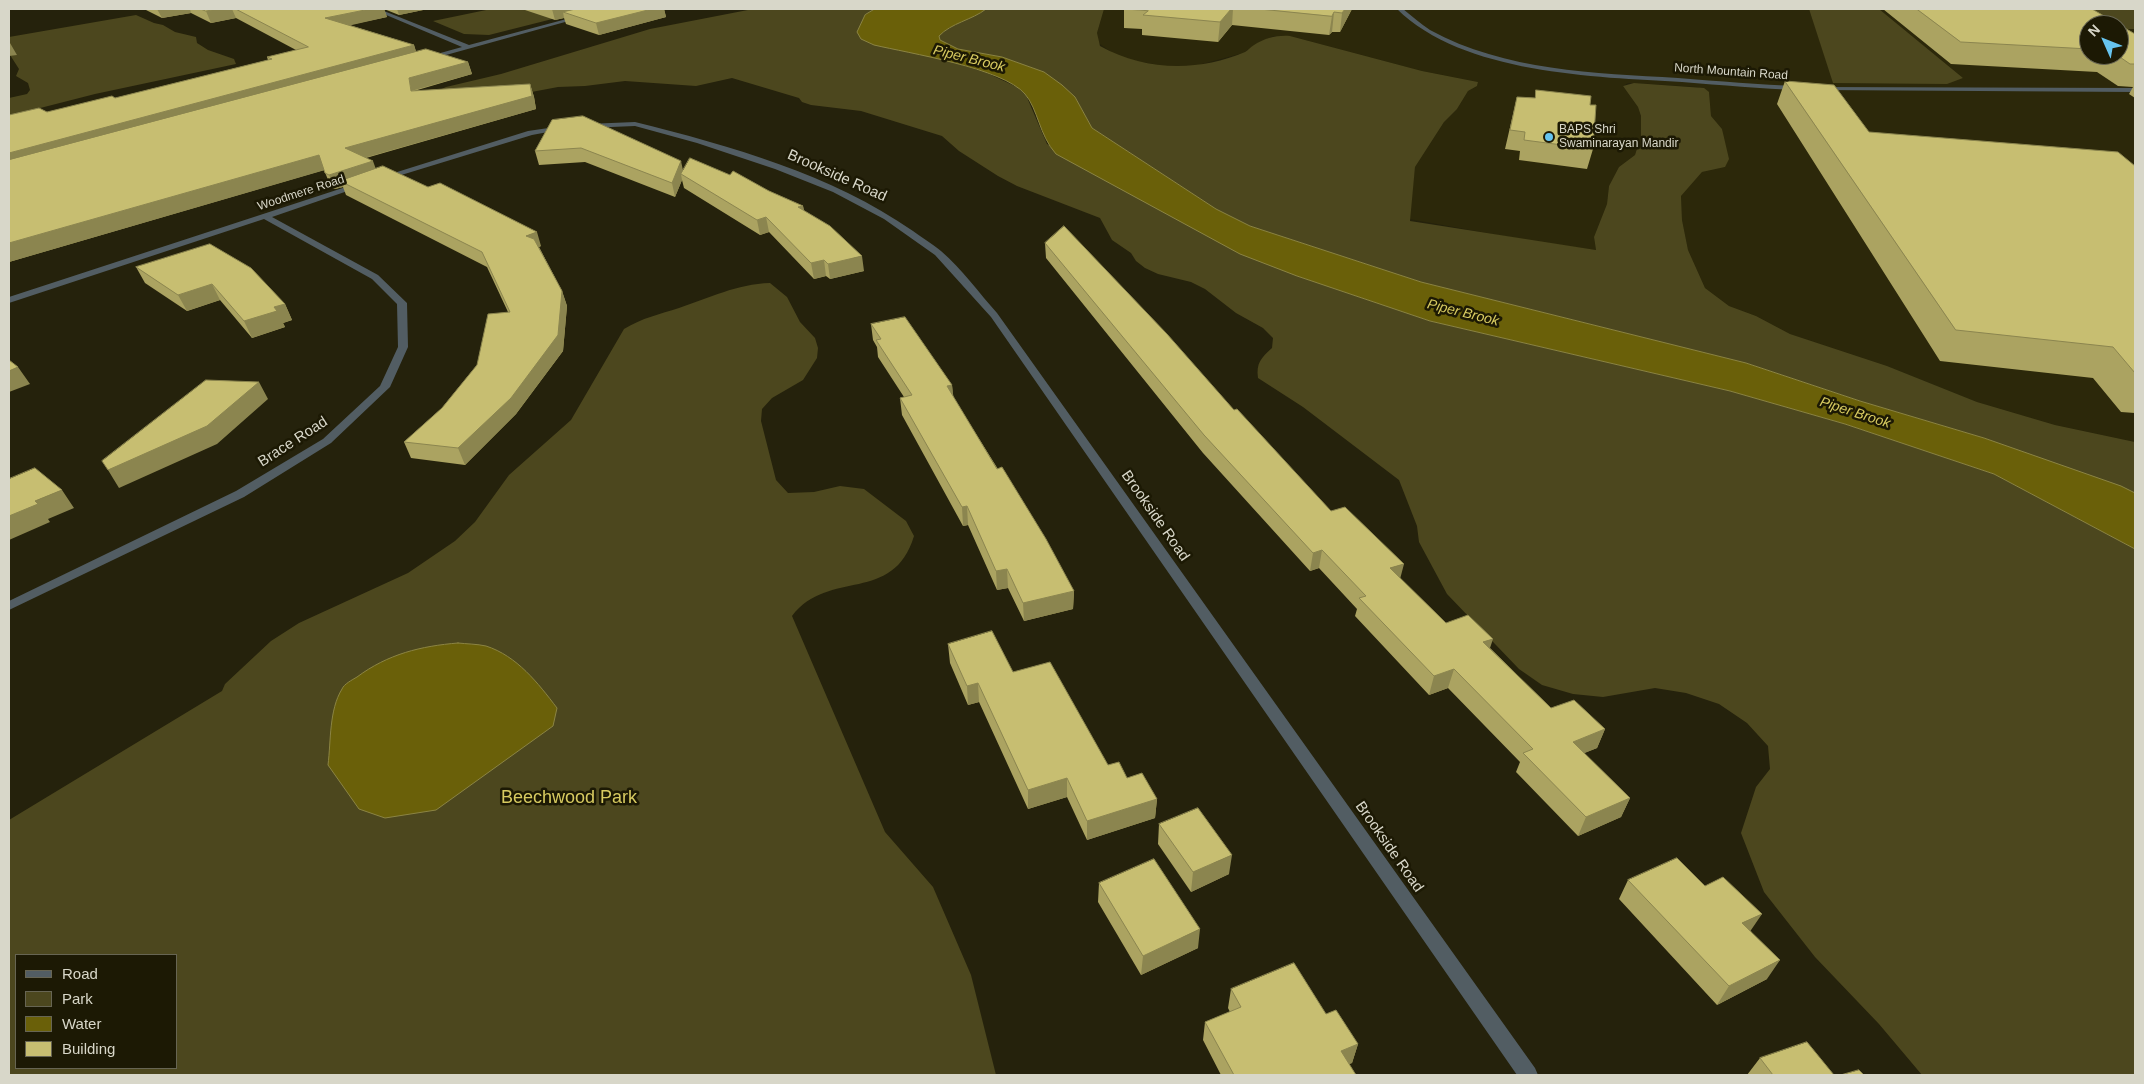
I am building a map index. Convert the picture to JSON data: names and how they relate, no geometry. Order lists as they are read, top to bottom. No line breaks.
{"streets":{"street":["North Mountain Road","Brookside Road","Woodmere Road","Brace Road"]},"crossings":[["Woodmere Road","Brace Road"]],"water":["Piper Brook"],"parks":["Beechwood Park"],"places":["BAPS Shri Swaminarayan Mandir"],"legend":["Road","Park","Water","Building"],"north":"top left"}
